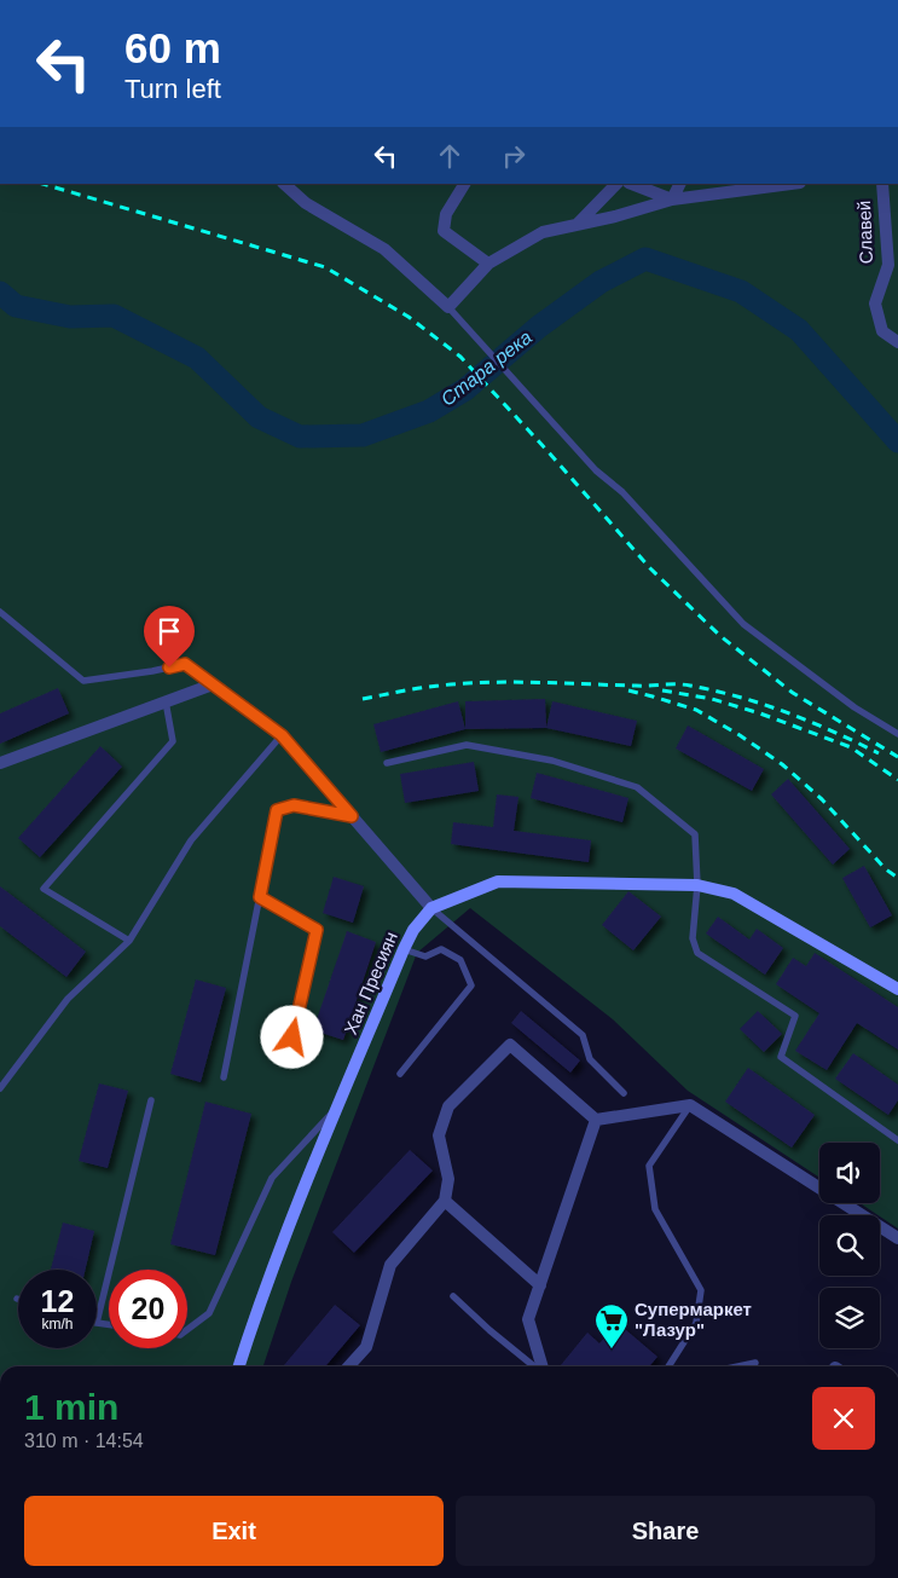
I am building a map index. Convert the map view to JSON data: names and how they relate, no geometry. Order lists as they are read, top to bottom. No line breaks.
{"streets":{"street":["Славей","Хан Пресиян"]},"water":["Стара река"],"places":{"supermarket":["Супермаркет \"Лазур\""]},"page":{"turn":["60 m","Turn left"],"speed":"12 km/h","limit":"20","heading":["1 min","310 m · 14:54"],"buttons":["Exit","Share"]}}
